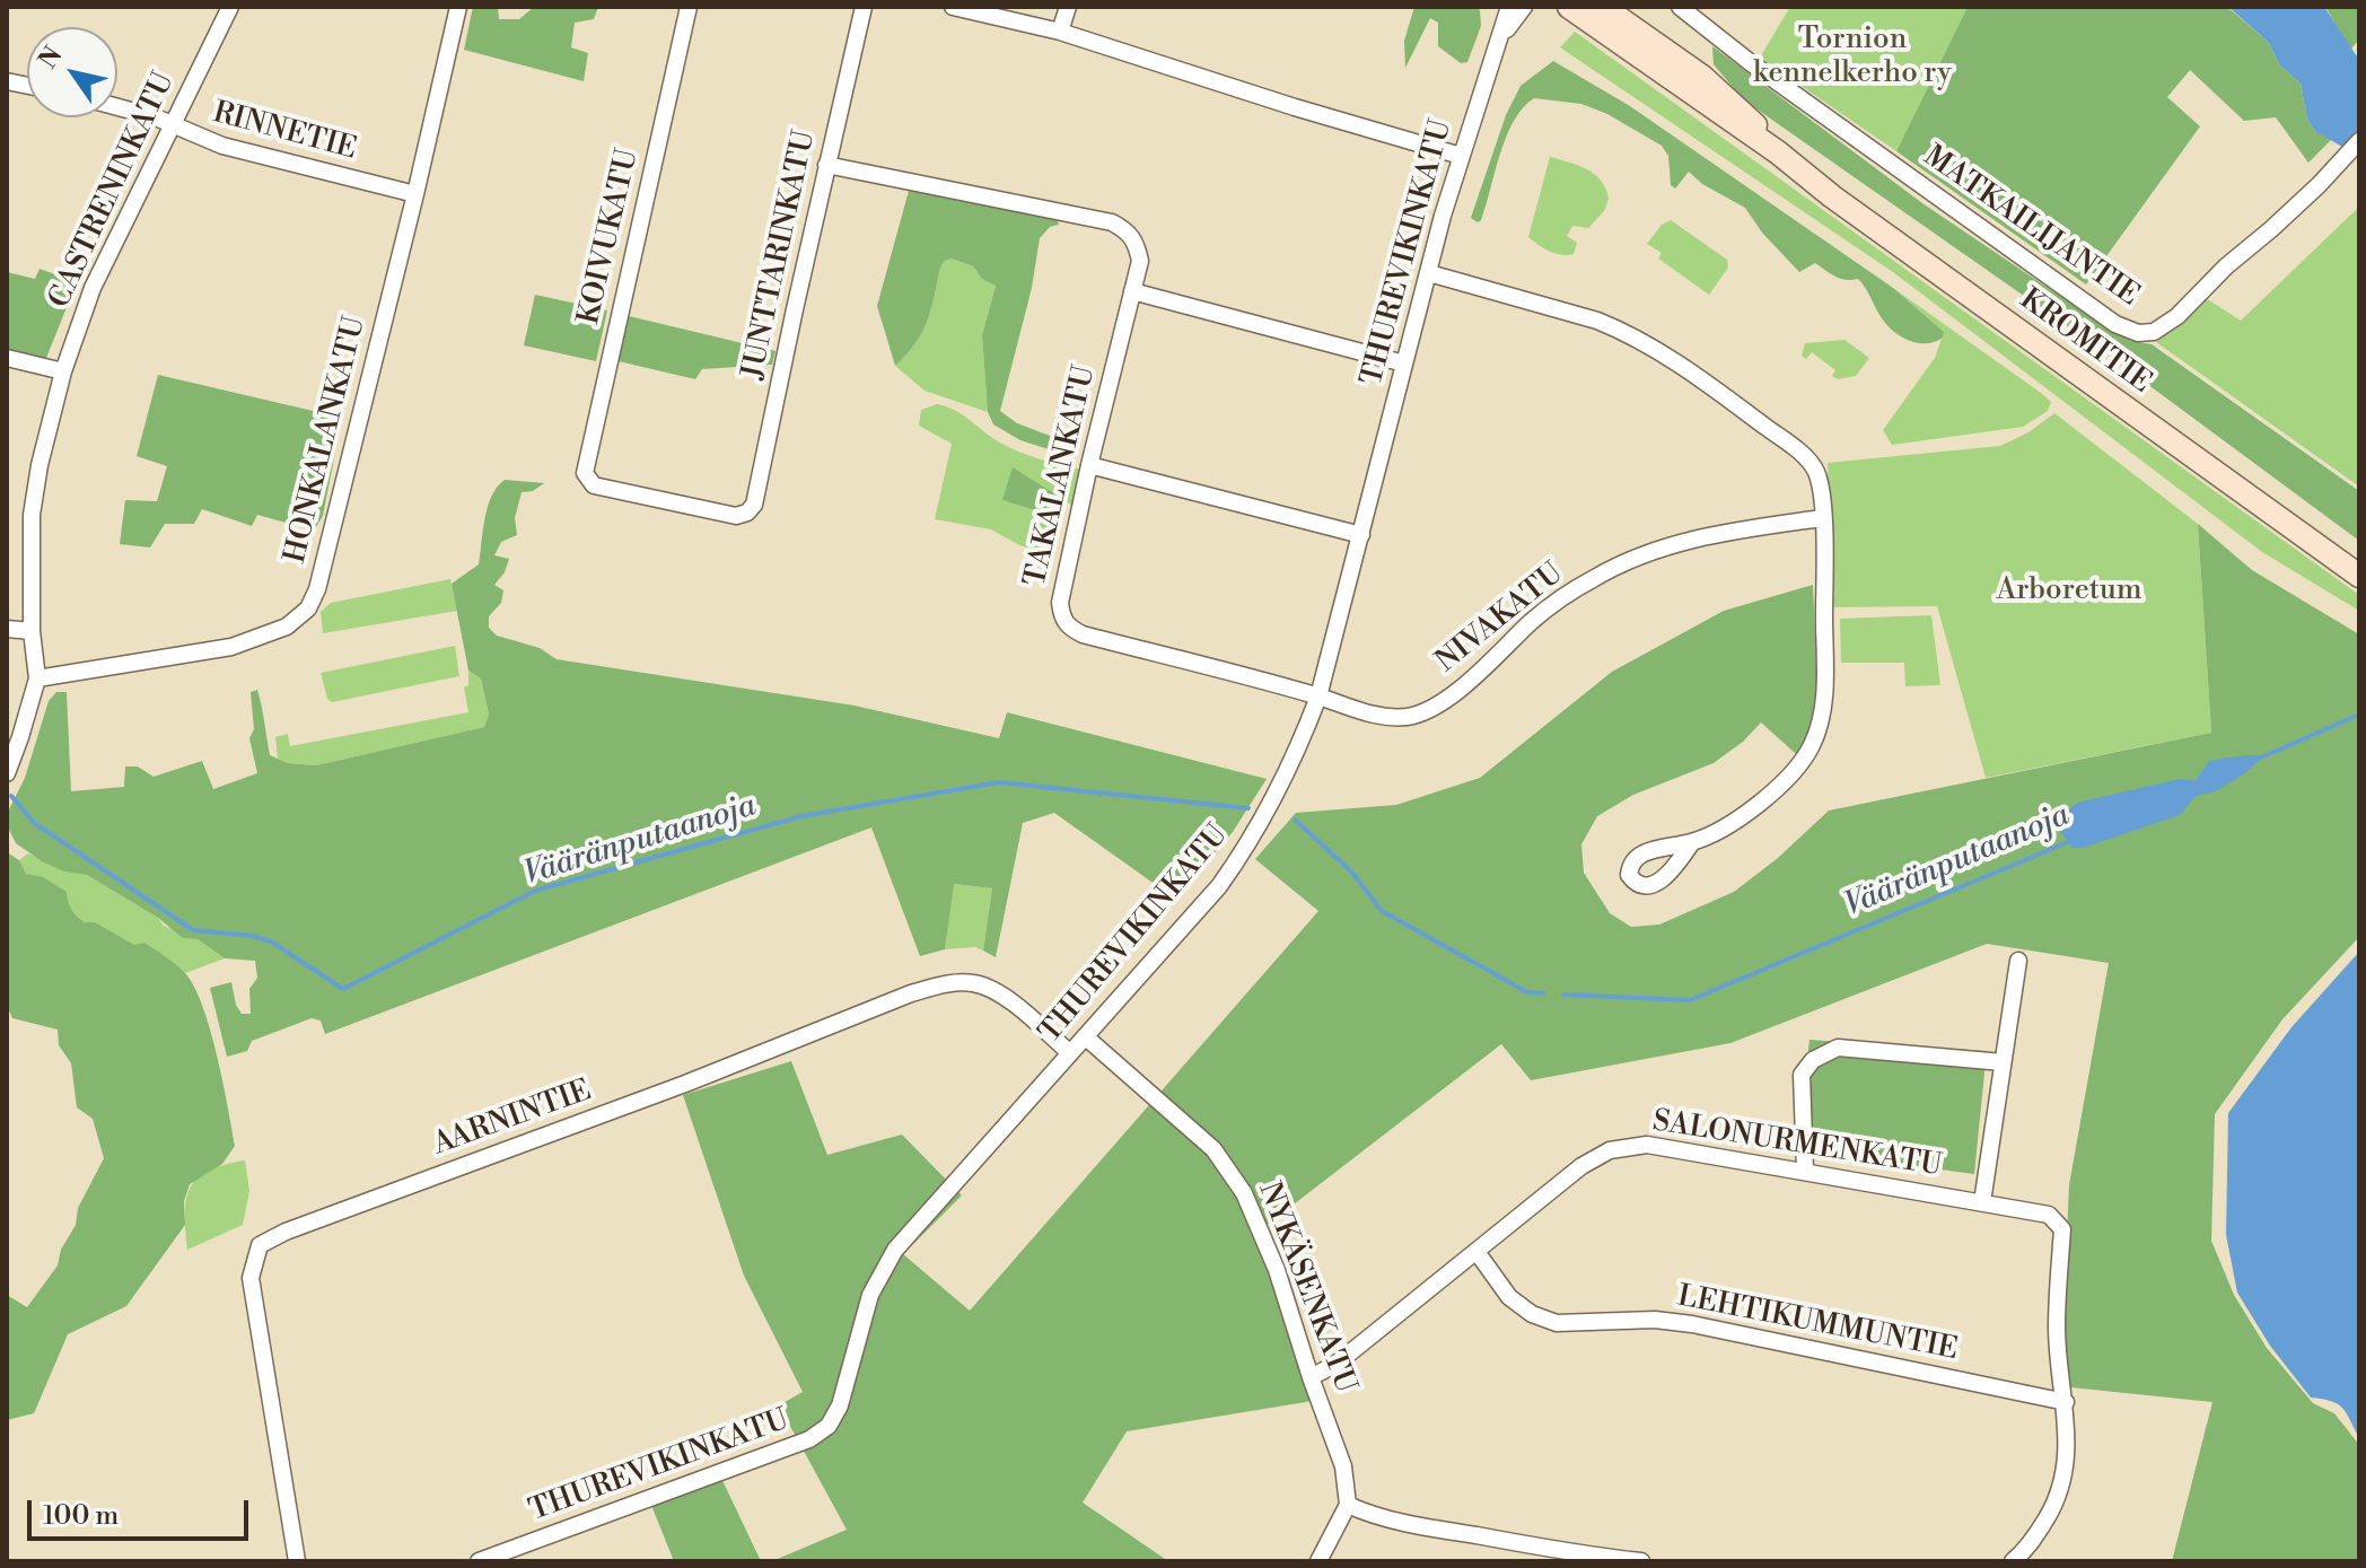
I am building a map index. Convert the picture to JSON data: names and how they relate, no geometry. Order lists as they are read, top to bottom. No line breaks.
{"streets":{"main road":["KROMITIE"],"street":["RINNETIE","CASTRENINKATU","MATKAILIJANTIE","KOIVUKATU","THUREVIKINKATU","JUNTTARINKATU","HONKALANKATU","TAKALANKATU","NIVAKATU","AARNINTIE","SALONURMENKATU","NYKÄSENKATU","LEHTIKUMMUNTIE"]},"crossings":[["RINNETIE","CASTRENINKATU"],["RINNETIE","HONKALANKATU"],["CASTRENINKATU","HONKALANKATU"],["KOIVUKATU","JUNTTARINKATU"],["THUREVIKINKATU","TAKALANKATU"],["THUREVIKINKATU","NIVAKATU"],["THUREVIKINKATU","AARNINTIE"],["THUREVIKINKATU","NYKÄSENKATU"],["JUNTTARINKATU","TAKALANKATU"],["TAKALANKATU","NIVAKATU"],["SALONURMENKATU","NYKÄSENKATU"],["SALONURMENKATU","LEHTIKUMMUNTIE"]],"water":["Vääränputaanoja"],"parks":["Tornion kennelkerho ry","Arboretum"],"scale_bar":"100 m","north":"top left"}
